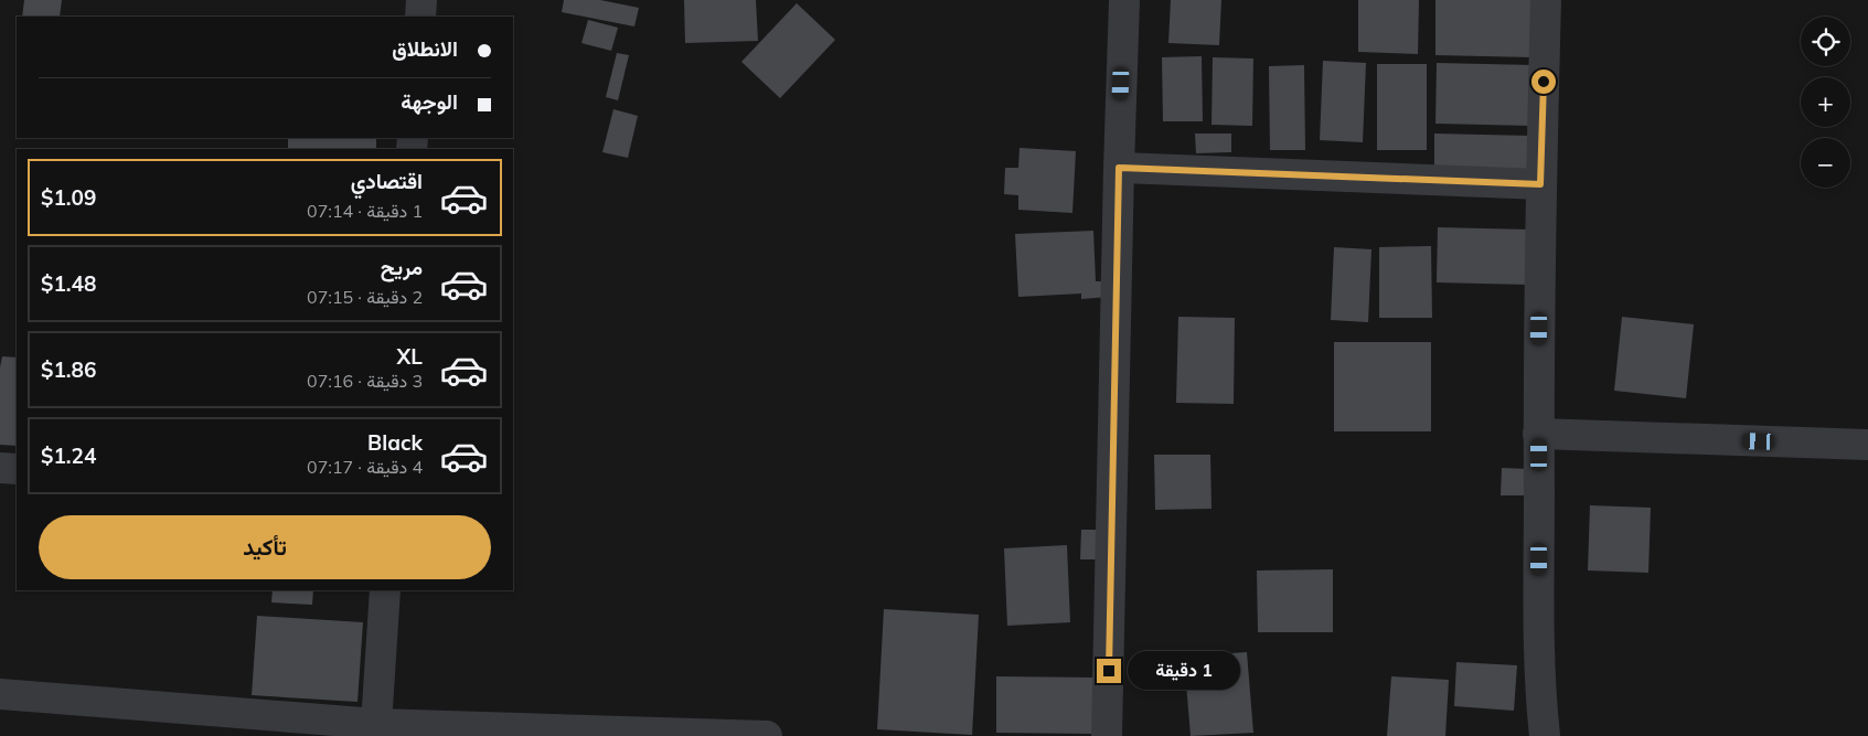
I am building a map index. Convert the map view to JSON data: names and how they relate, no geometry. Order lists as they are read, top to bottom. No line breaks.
{"page":{"map_buttons":["+","−"],"banner":["الانطلاق","الوجهة"],"list":[{"name":"اقتصادي","note":"1 دقيقة · 07:14","value":"$1.09"},{"name":"مريح","note":"2 دقيقة · 07:15","value":"$1.48"},{"name":"XL","note":"3 دقيقة · 07:16","value":"$1.86"},{"name":"Black","note":"4 دقيقة · 07:17","value":"$1.24"}],"buttons":"تأكيد","bubble":"1 دقيقة"}}
